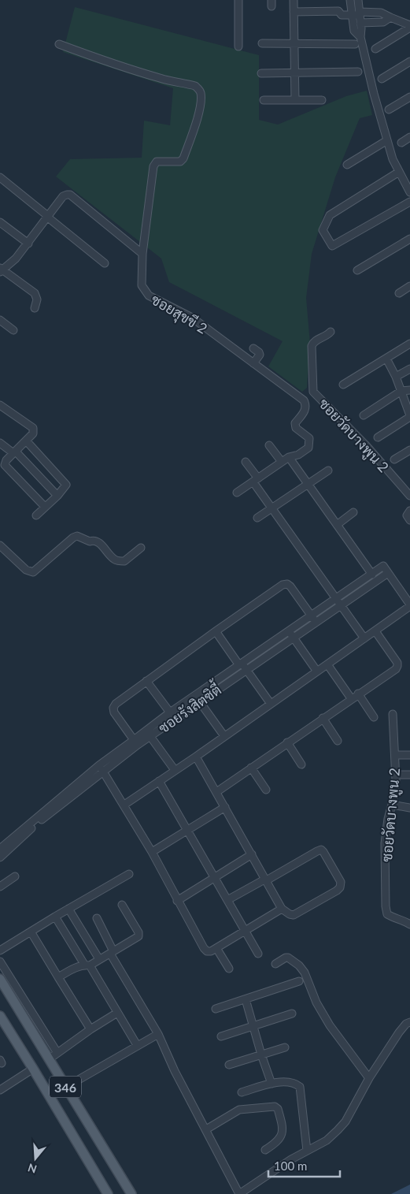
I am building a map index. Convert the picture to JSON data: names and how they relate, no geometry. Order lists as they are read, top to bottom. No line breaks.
{"streets":{"main road":["346"],"street":["ซอยสุขขี 2","ซอยวัดบางพูน 2","ซอยรังสิตซิตี้"]},"crossings":[["ซอยสุขขี 2","ซอยวัดบางพูน 2"]],"scale_bar":"100 m","north":"bottom"}
